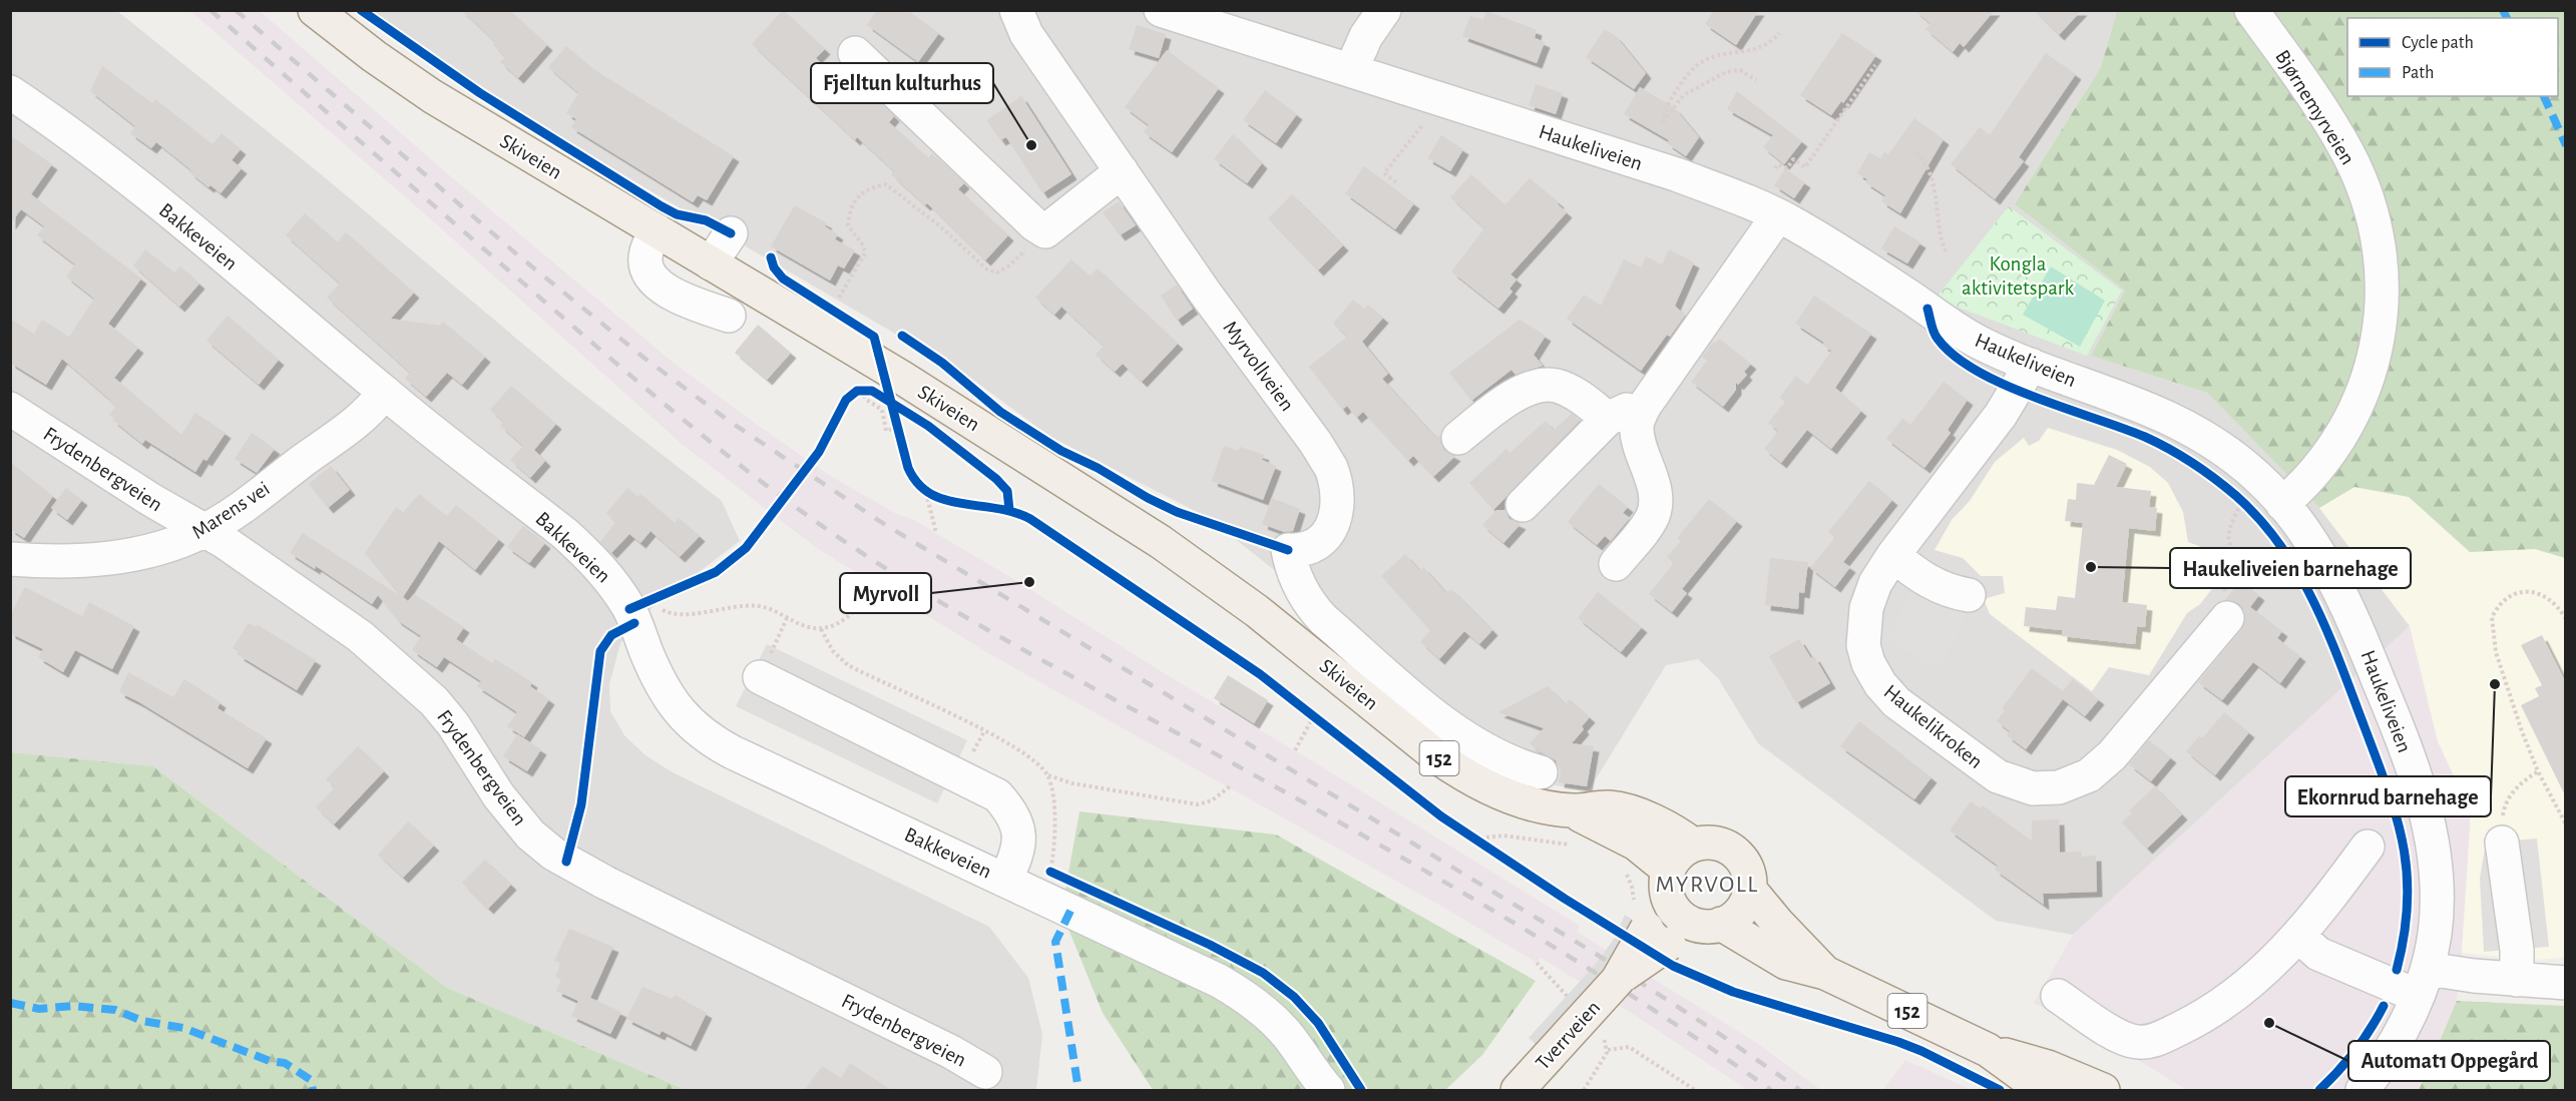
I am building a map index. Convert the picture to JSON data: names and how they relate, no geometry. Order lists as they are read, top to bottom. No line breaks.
{"streets":{"main road":["Skiveien","152","Tverrveien"],"street":["Bjørnemyrveien","Haukeliveien","Bakkeveien","Myrvollveien","Frydenbergveien","Marens vei","Haukelikroken"]},"crossings":[["Bjørnemyrveien","Haukeliveien"],["Haukeliveien","Haukelikroken"],["Skiveien","152"],["Skiveien","Tverrveien"],["Bakkeveien","Marens vei"],["Frydenbergveien","Marens vei"],["152","Tverrveien"]],"districts":["MYRVOLL"],"parks":["Kongla aktivitetspark"],"places":["Fjelltun kulturhus","Haukeliveien barnehage","Myrvoll","Ekornrud barnehage","Automat1 Oppegård"],"legend":["Cycle path","Path"]}
